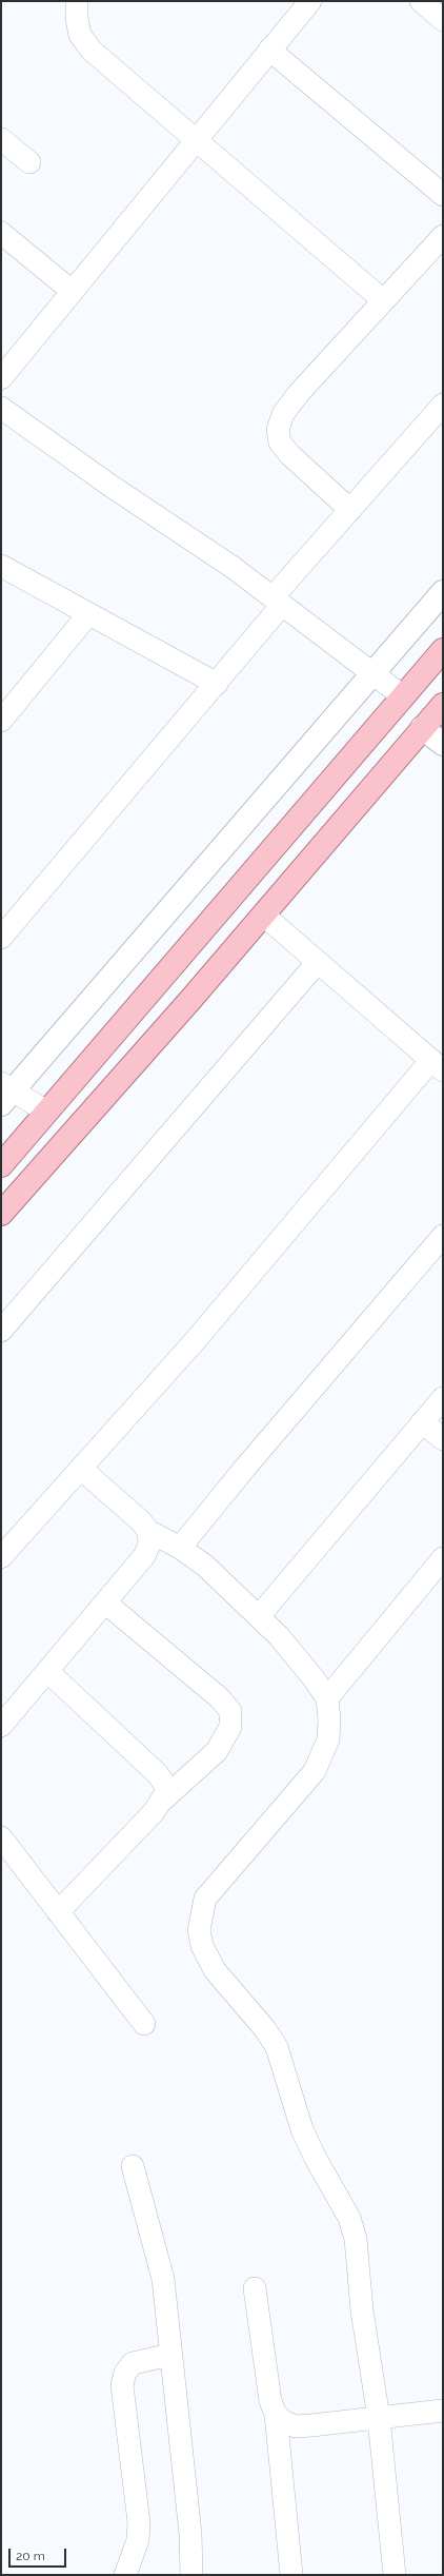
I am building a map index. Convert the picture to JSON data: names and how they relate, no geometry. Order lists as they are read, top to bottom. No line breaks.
{"scale_bar":"20 m"}
